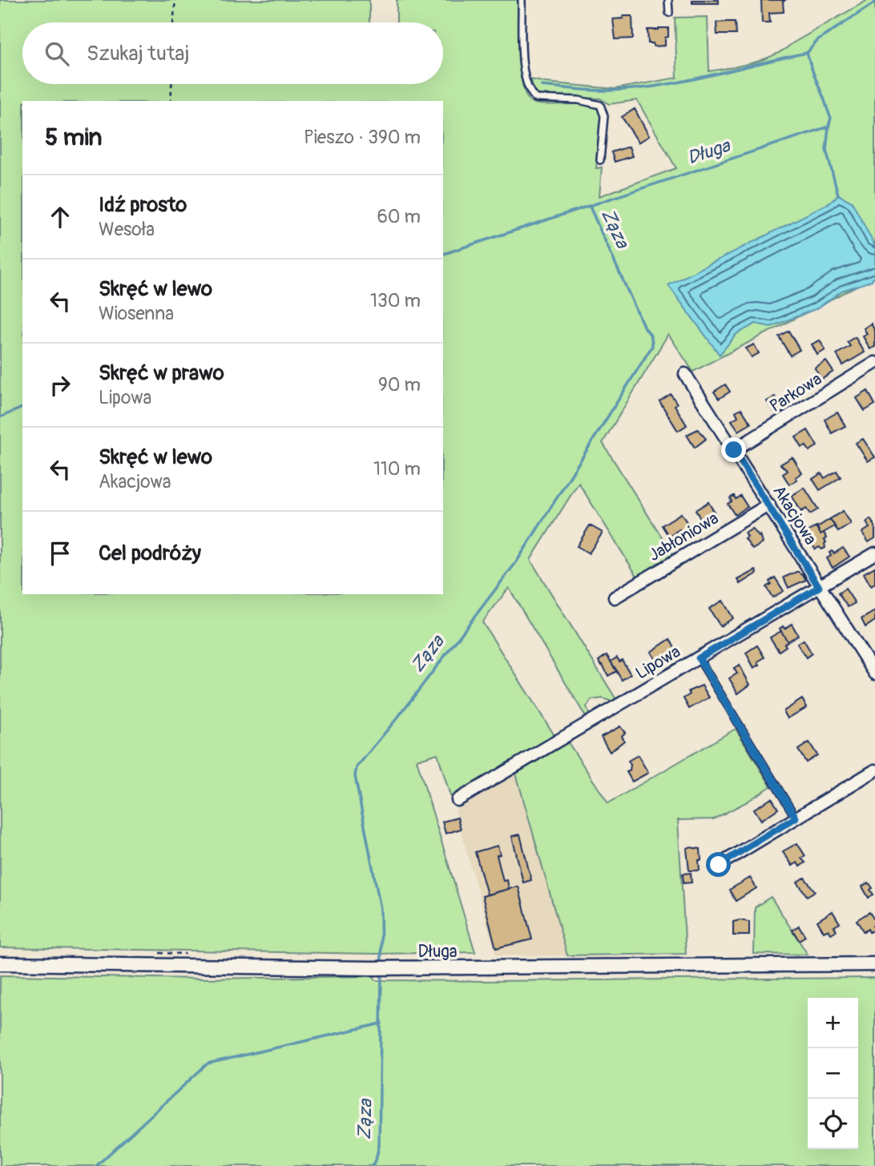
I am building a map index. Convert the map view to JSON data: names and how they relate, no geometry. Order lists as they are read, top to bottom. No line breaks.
{"streets":{"street":["Parkowa","Akacjowa","Jabłoniowa","Lipowa","Długa"]},"crossings":[["Parkowa","Akacjowa"],["Akacjowa","Jabłoniowa"],["Akacjowa","Lipowa"]],"water":["Długa","Ząza"],"page":{"search":"Szukaj tutaj","heading":["5 min","Pieszo · 390 m"],"list":[["Idź prosto","Wesoła","60 m"],["Skręć w lewo","Wiosenna","130 m"],["Skręć w prawo","Lipowa","90 m"],["Skręć w lewo","Akacjowa","110 m"],"Cel podróży"],"map_buttons":["+","−"]}}
